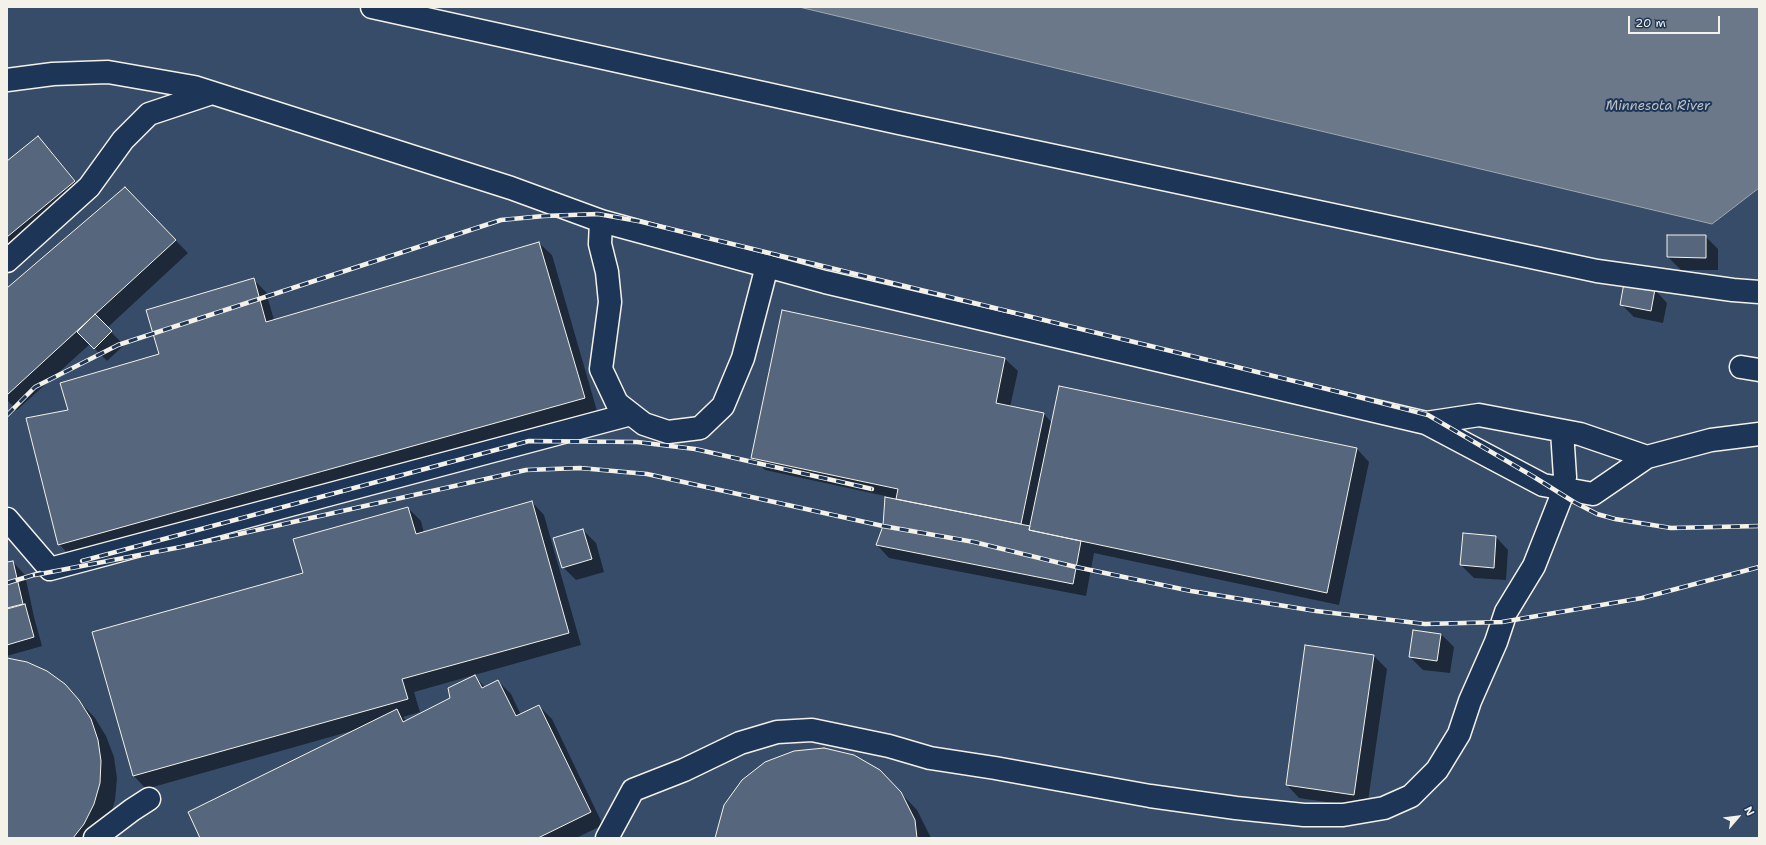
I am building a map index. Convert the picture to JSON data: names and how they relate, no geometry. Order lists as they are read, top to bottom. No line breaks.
{"water":["Minnesota River"],"scale_bar":"20 m","north":"top right"}
